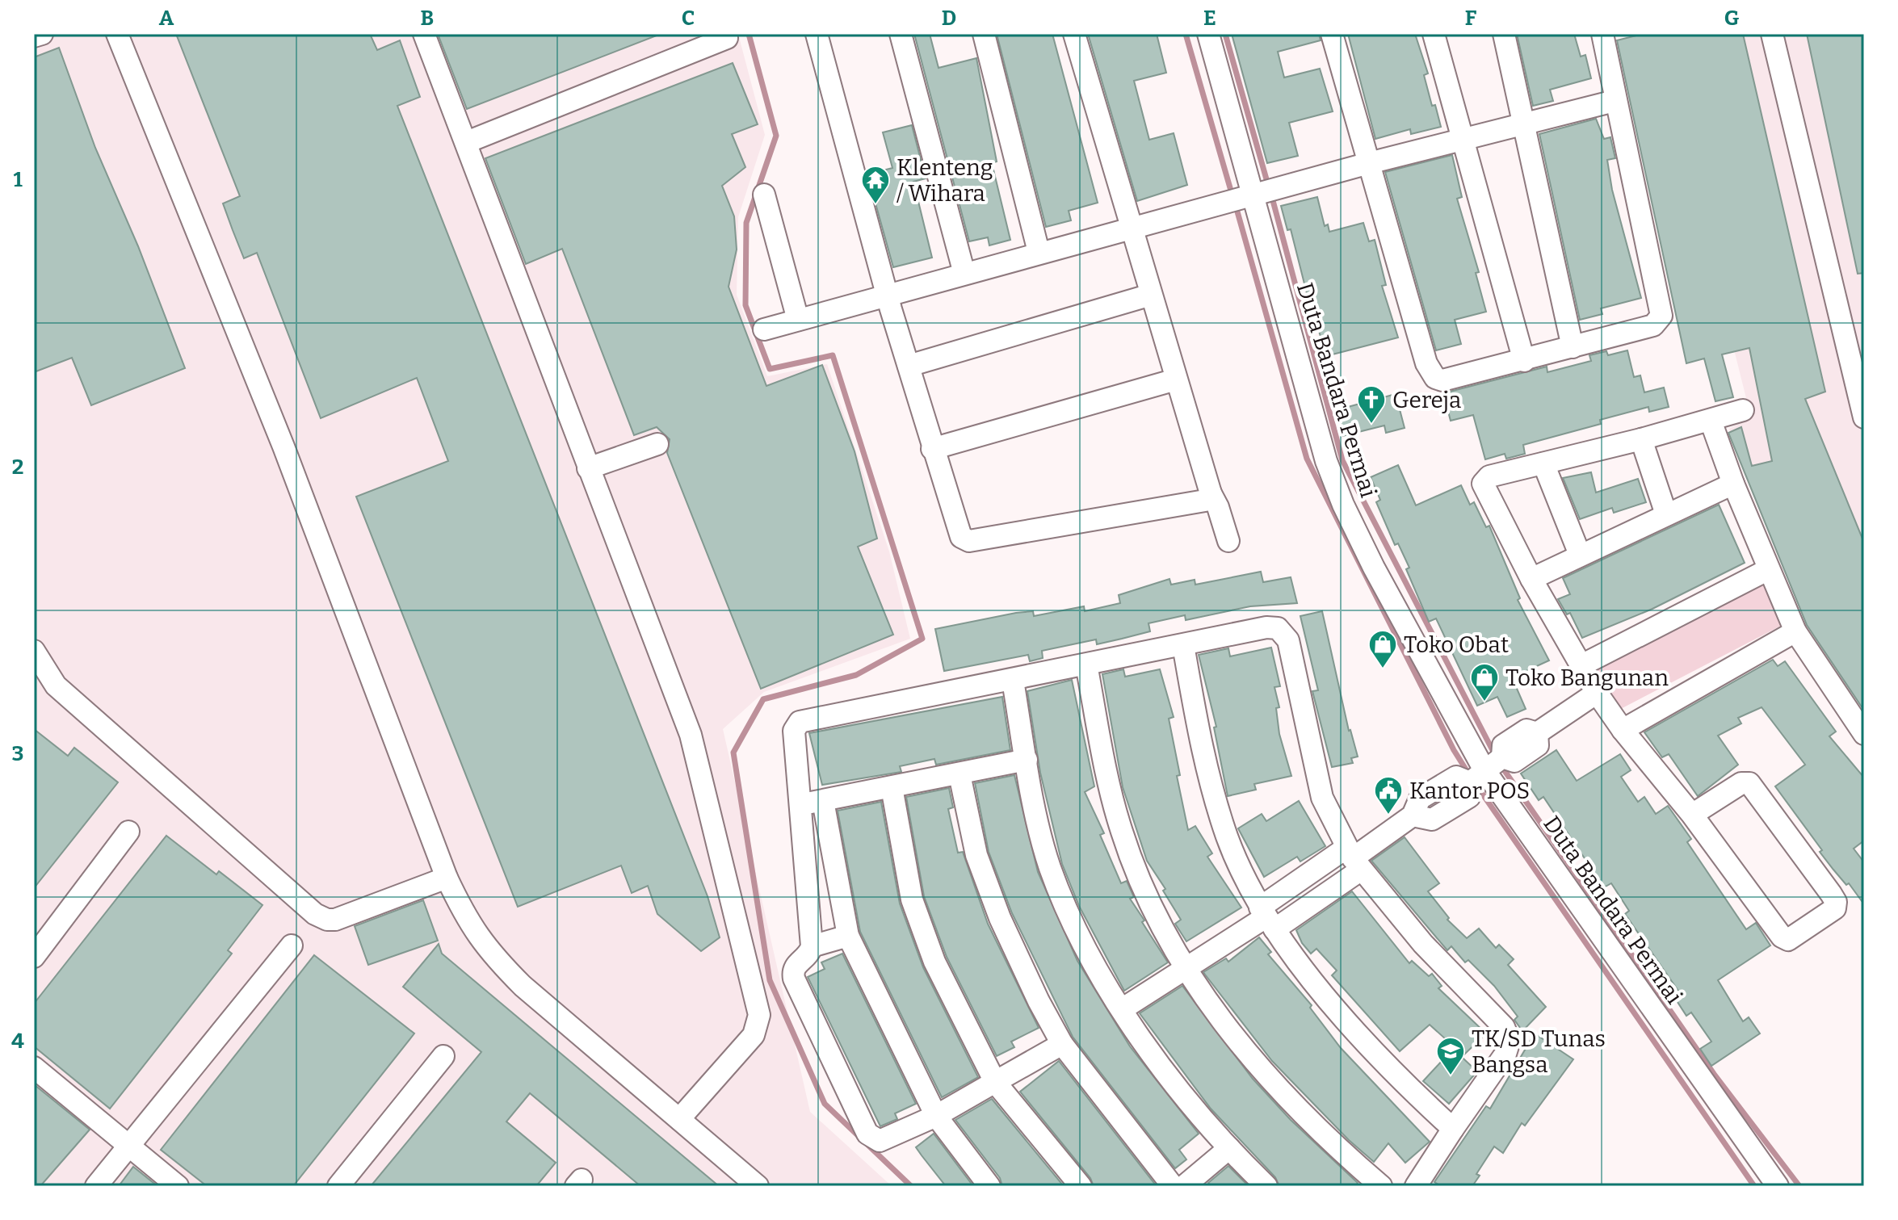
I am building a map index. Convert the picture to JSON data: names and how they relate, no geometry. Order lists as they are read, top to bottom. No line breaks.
{"streets":{"street":["Duta Bandara Permai"]},"places":{"temple":["Klenteng / Wihara"],"church":["Gereja"],"shop":["Toko Obat","Toko Bangunan"],"public building":["Kantor POS"],"school or university":["TK/SD Tunas Bangsa"]},"grid":{"columns":["A","B","C","D","E","F","G"],"rows":["1","2","3","4"]}}
